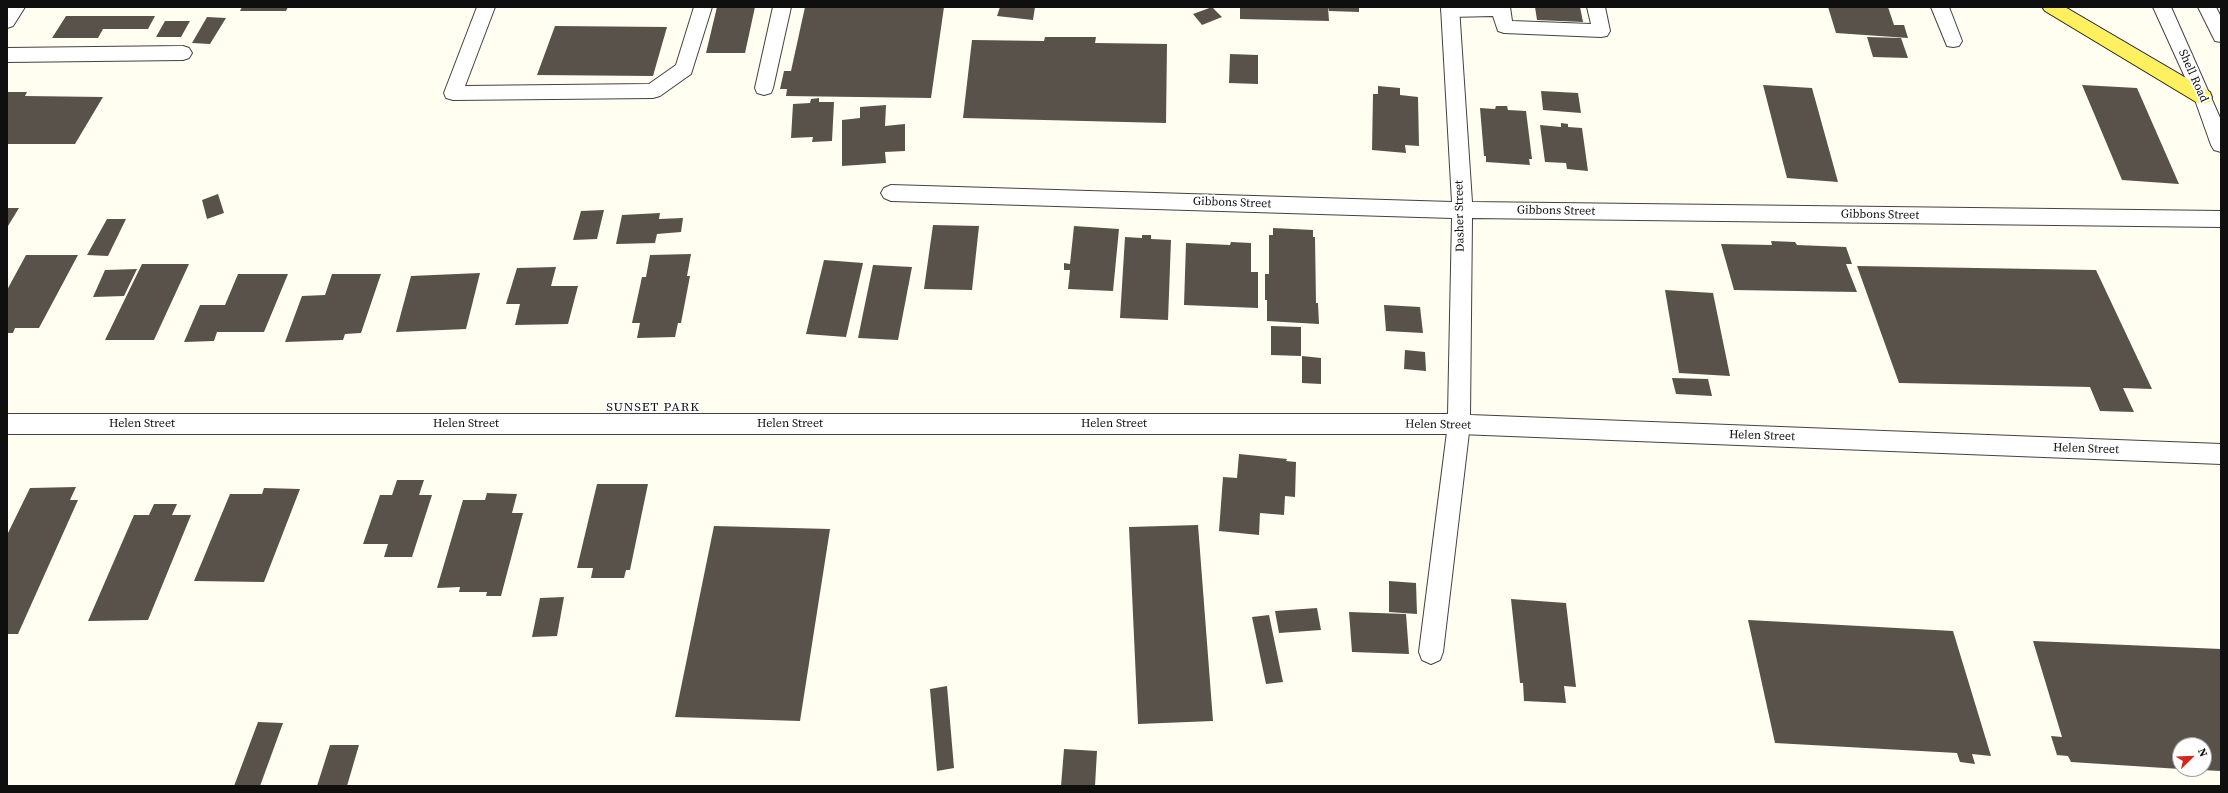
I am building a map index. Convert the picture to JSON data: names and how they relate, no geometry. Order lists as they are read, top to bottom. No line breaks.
{"streets":{"street":["Shell Road","Gibbons Street","Dasher Street","Helen Street"]},"crossings":[["Gibbons Street","Dasher Street"],["Dasher Street","Helen Street"]],"districts":["SUNSET PARK"],"north":"top right"}
